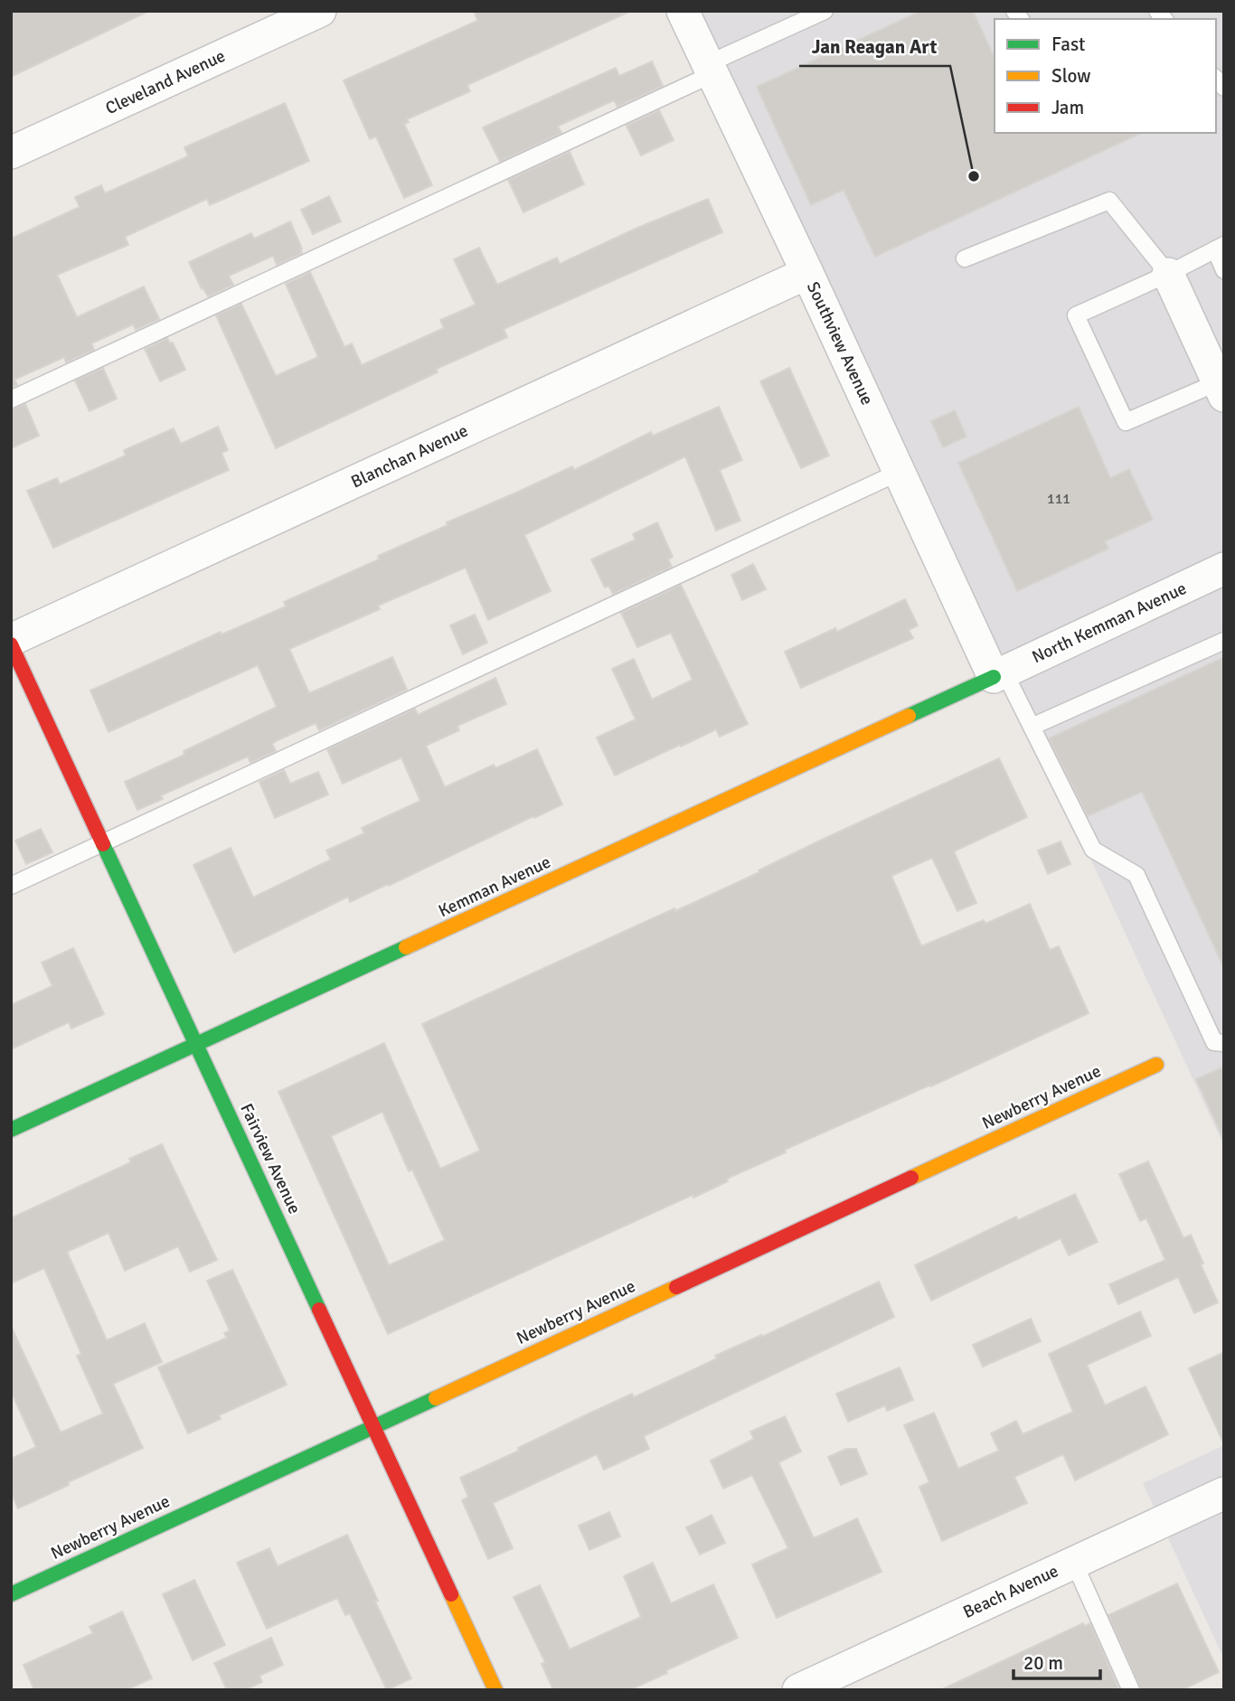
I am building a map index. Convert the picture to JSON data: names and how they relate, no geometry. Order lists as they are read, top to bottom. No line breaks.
{"streets":{"street":["Cleveland Avenue","Southview Avenue","Blanchan Avenue","North Kemman Avenue","Kemman Avenue","Newberry Avenue","Fairview Avenue","Beach Avenue"]},"crossings":[["Southview Avenue","Blanchan Avenue"],["Southview Avenue","North Kemman Avenue"],["Southview Avenue","Kemman Avenue"],["Blanchan Avenue","Fairview Avenue"],["North Kemman Avenue","Kemman Avenue"],["Kemman Avenue","Fairview Avenue"],["Newberry Avenue","Fairview Avenue"]],"places":["Jan Reagan Art"],"house_numbers":["111"],"legend":["Fast","Slow","Jam"],"scale_bar":"20 m"}
